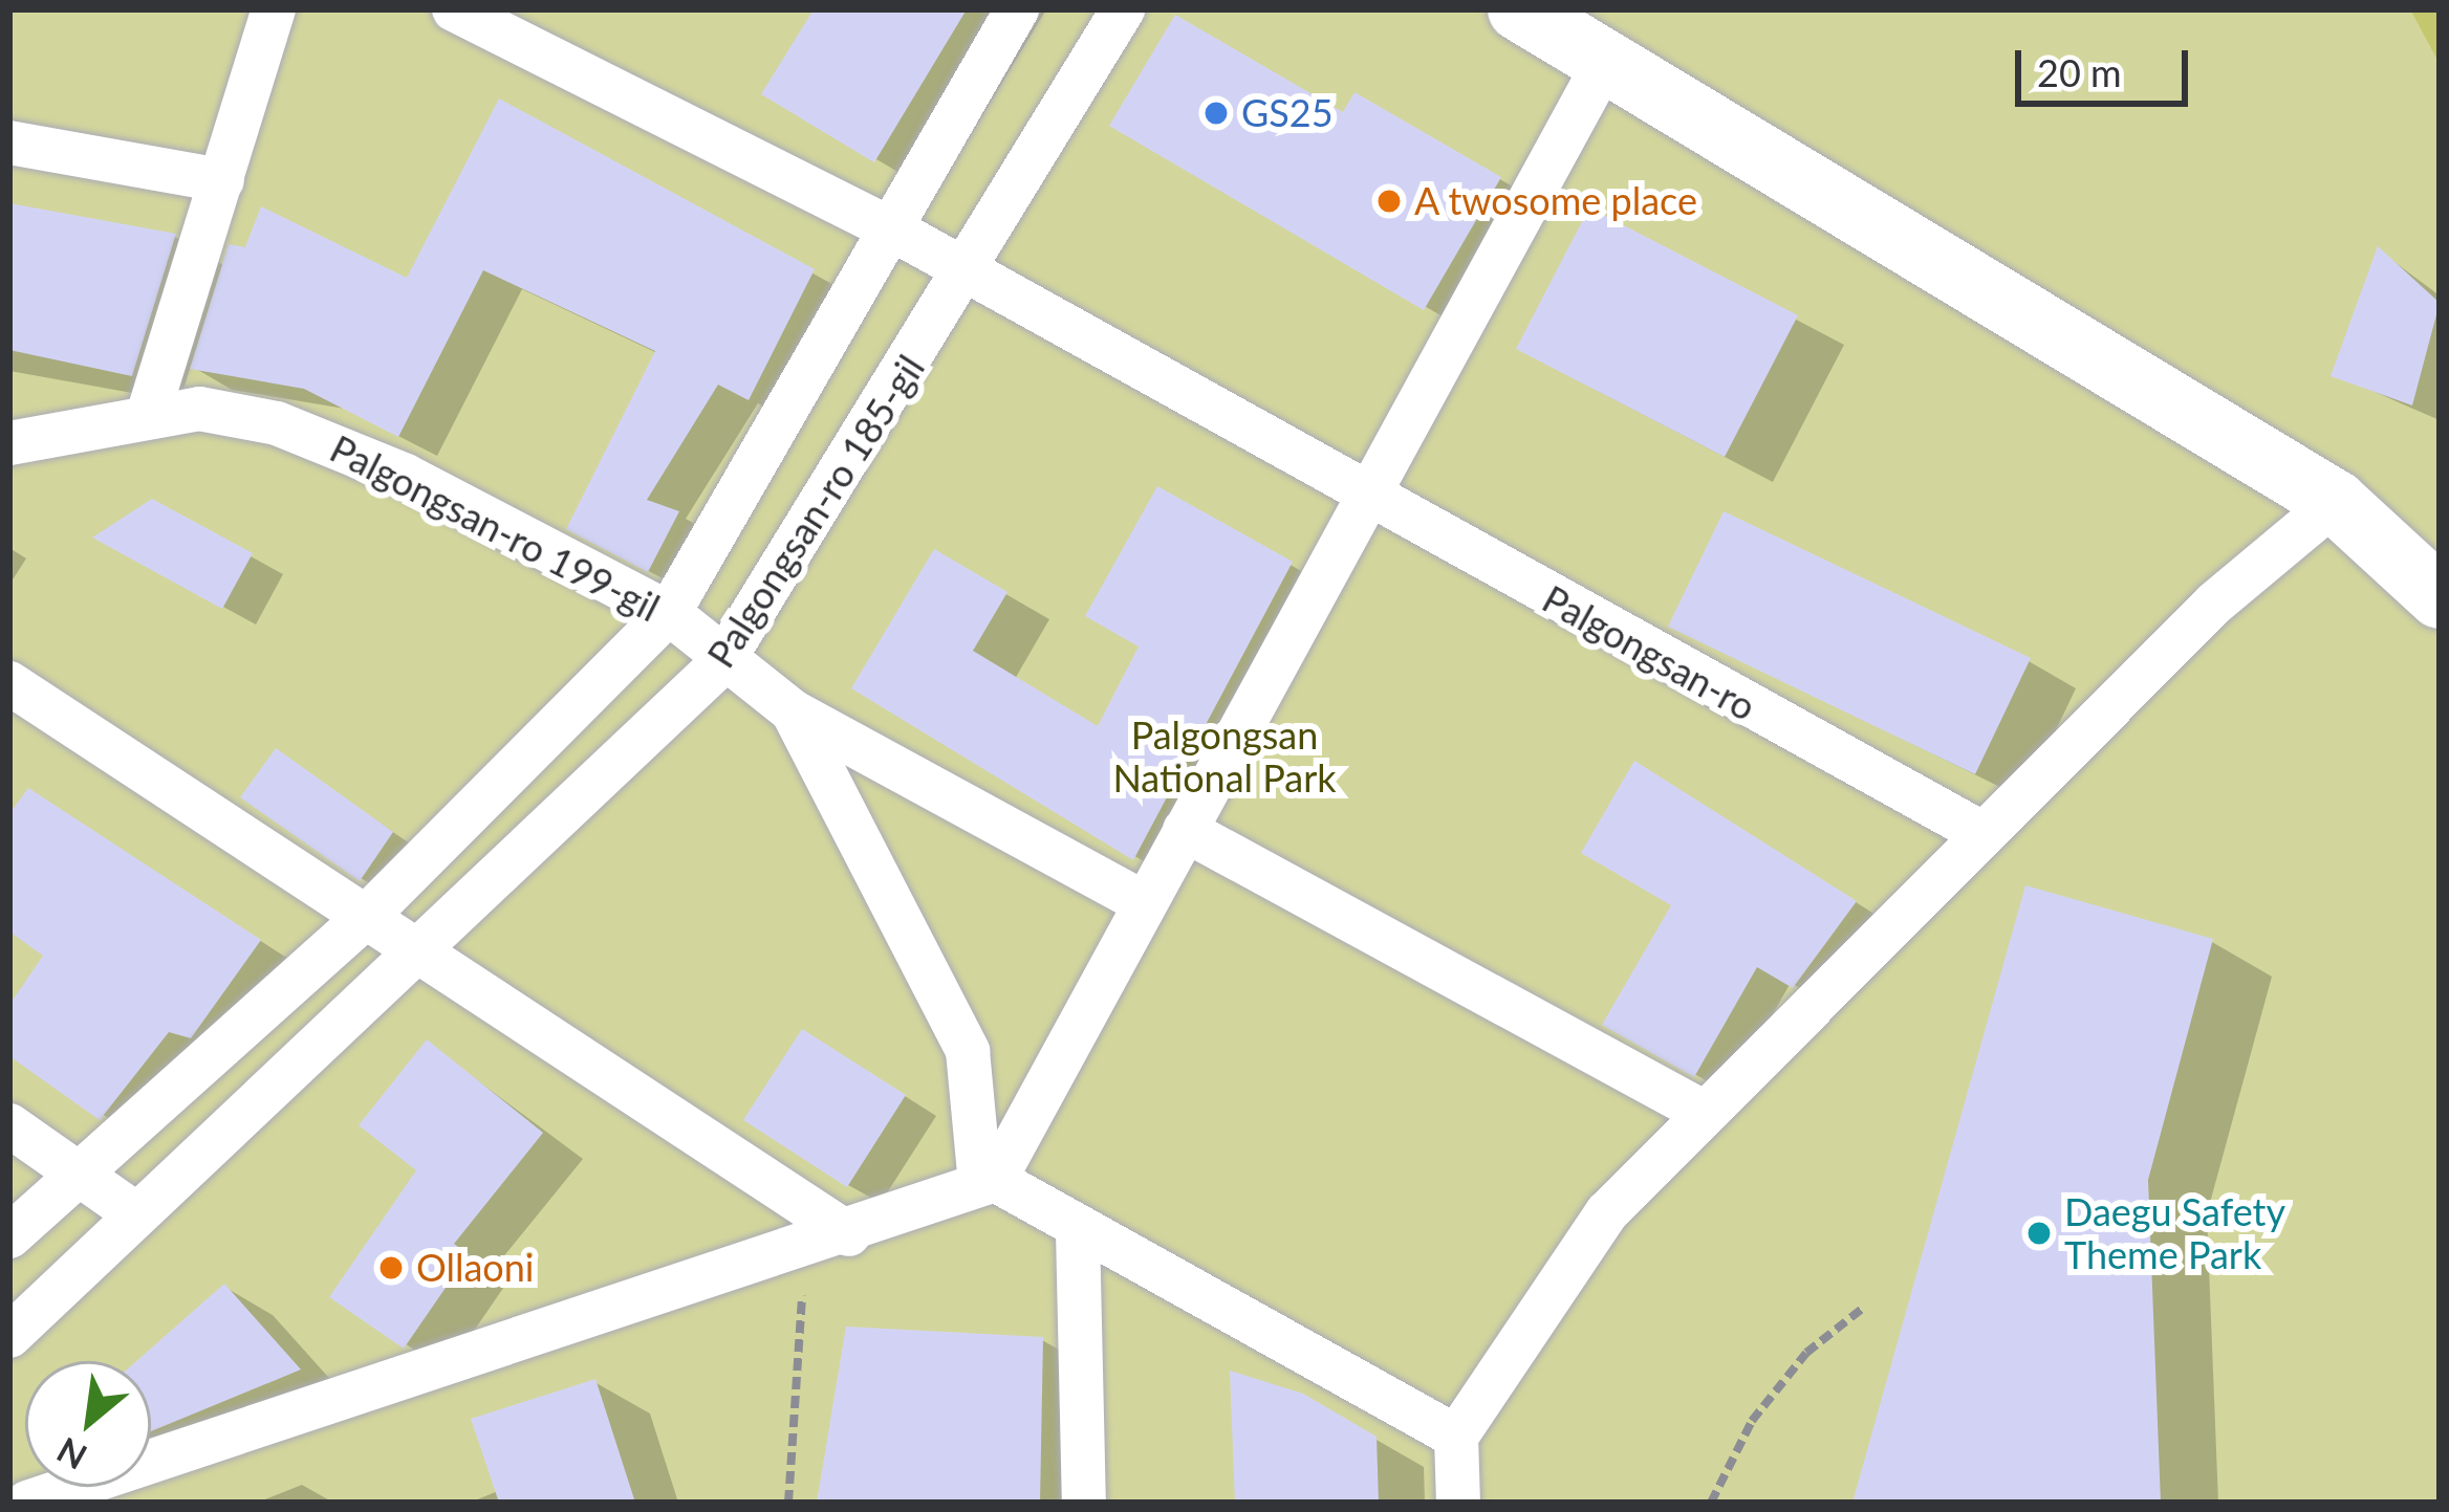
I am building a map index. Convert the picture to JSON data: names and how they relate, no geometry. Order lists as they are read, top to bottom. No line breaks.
{"streets":{"street":["Palgongsan-ro 185-gil","Palgongsan-ro 199-gil","Palgongsan-ro"]},"crossings":[["Palgongsan-ro 185-gil","Palgongsan-ro 199-gil"],["Palgongsan-ro 185-gil","Palgongsan-ro"]],"parks":["Palgongsan National Park"],"places":["GS25","A twosome place","Daegu Safety Theme Park","Ollaoni"],"scale_bar":"20 m","north":"bottom left"}
